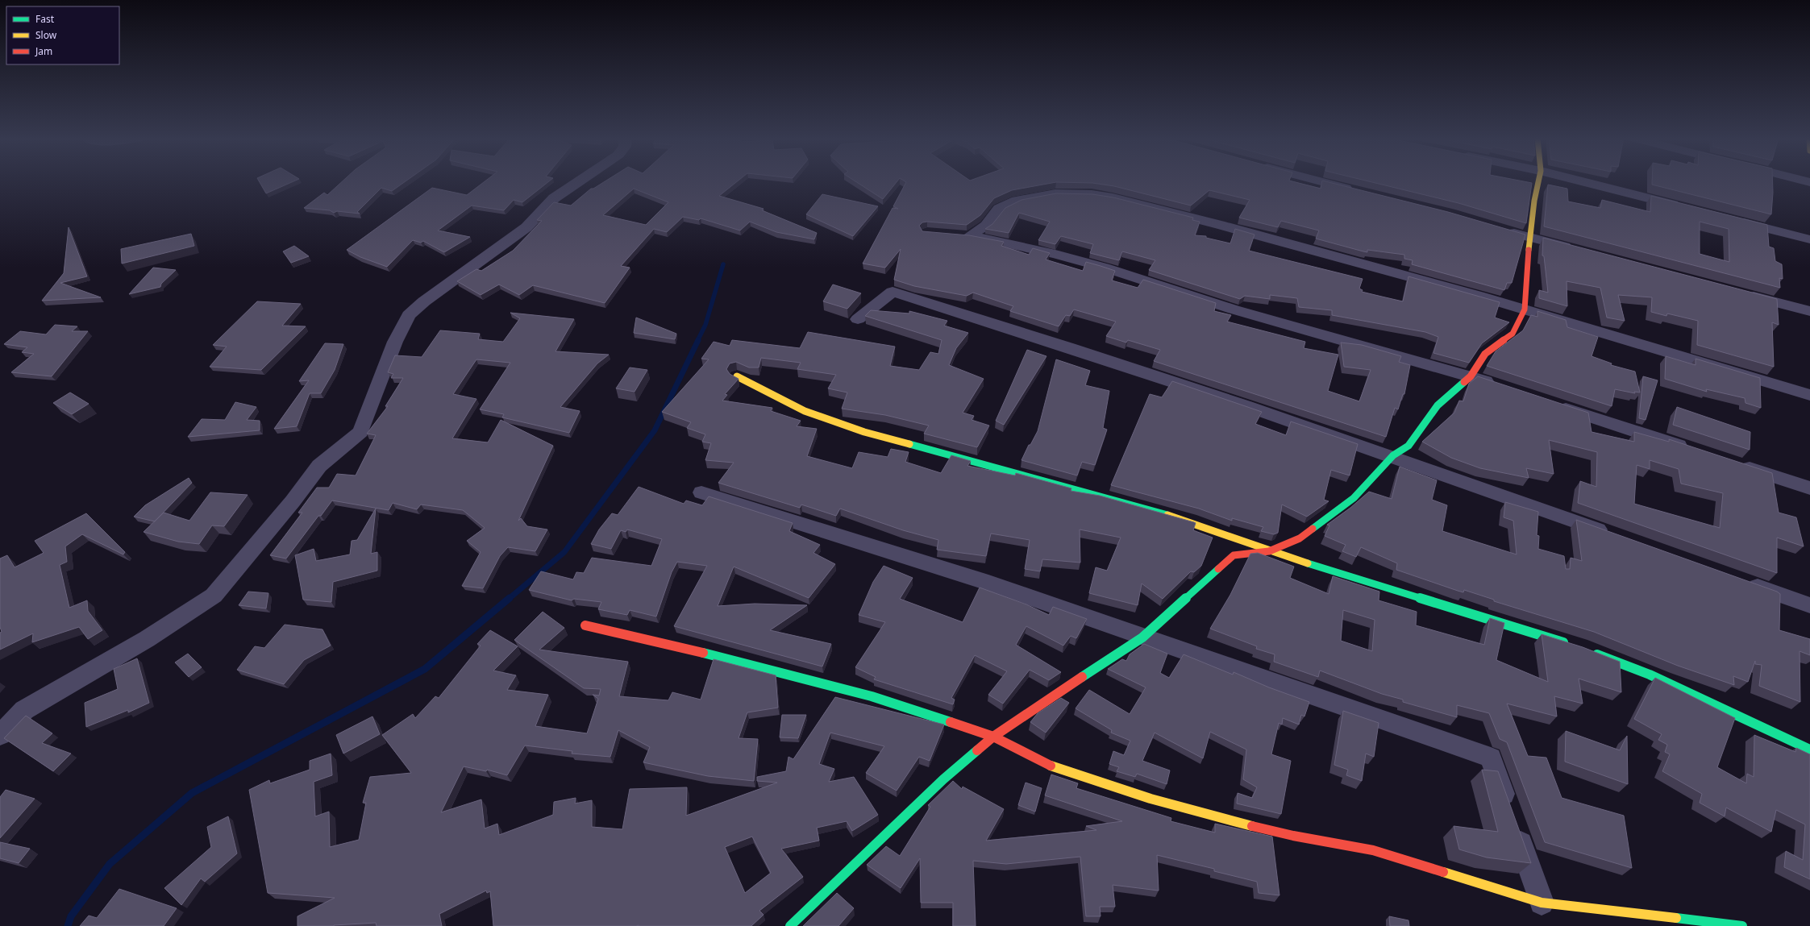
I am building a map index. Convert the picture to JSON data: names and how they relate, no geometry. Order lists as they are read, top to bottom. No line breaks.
{"legend":["Fast","Slow","Jam"]}
